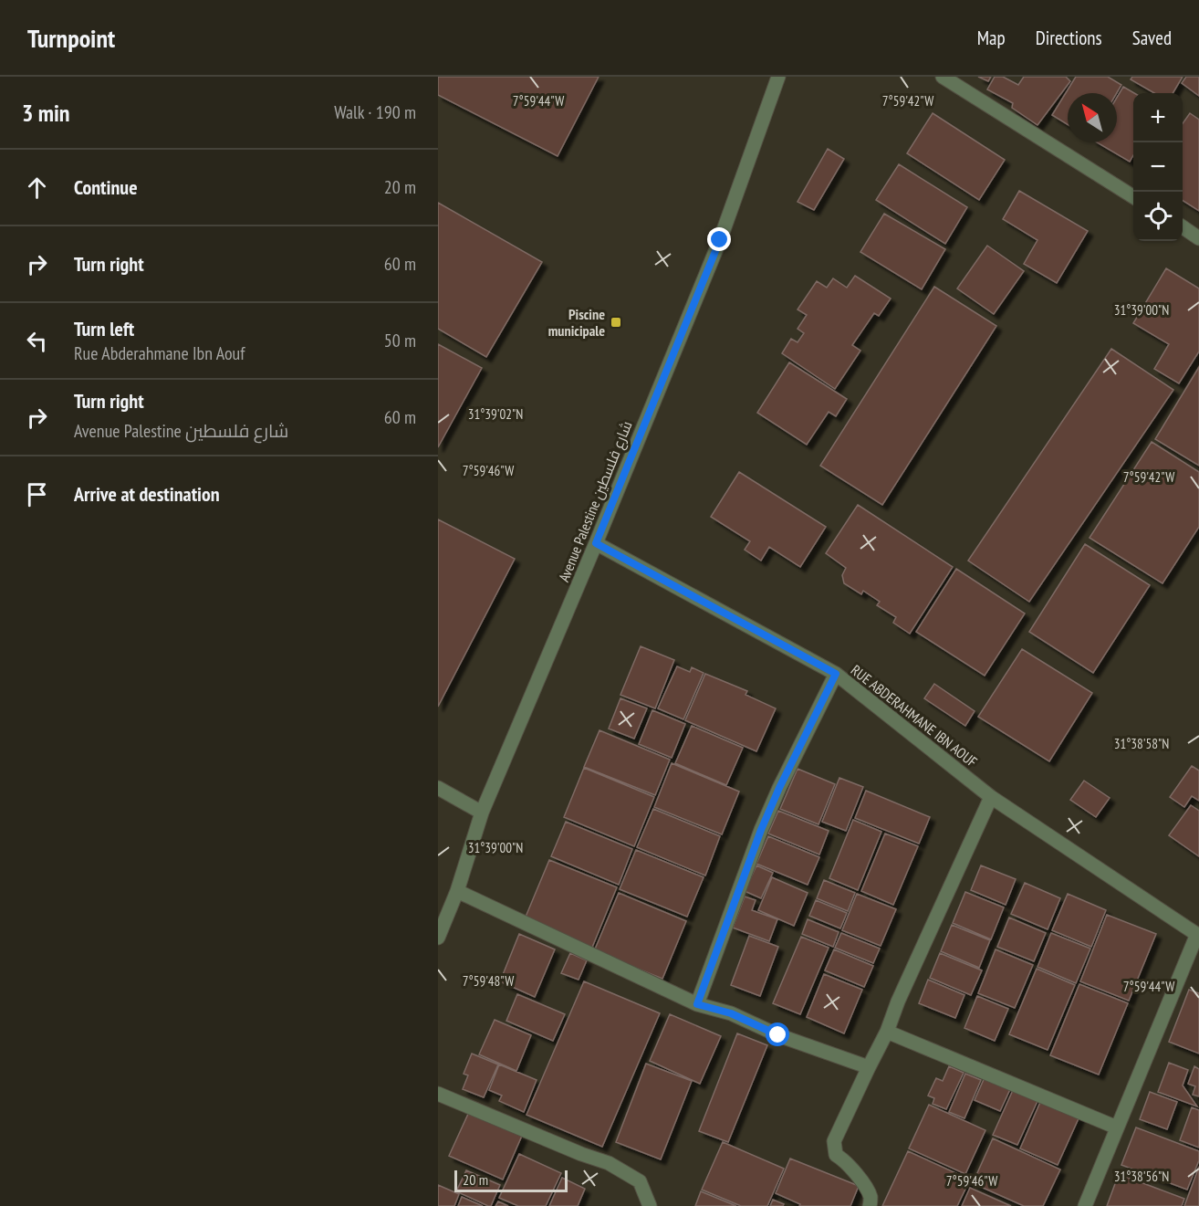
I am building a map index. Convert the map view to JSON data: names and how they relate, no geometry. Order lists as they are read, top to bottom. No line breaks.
{"streets":{"street":["Avenue Palestine شارع فلسطين","RUE ABDERAHMANE IBN AOUF"]},"crossings":[["Avenue Palestine شارع فلسطين","RUE ABDERAHMANE IBN AOUF"]],"places":{"transit":["Piscine municipale"]},"scale_bar":"20 m","north":"top left","page":{"header":"Turnpoint","nav":["Map","Directions","Saved"],"heading":["3 min","Walk · 190 m"],"map_buttons":["+","−"],"list":[["Continue","20 m"],["Turn right","60 m"],["Turn left","Rue Abderahmane Ibn Aouf","50 m"],["Turn right","Avenue Palestine شارع فلسطين","60 m"],"Arrive at destination"],"scale":"20 m"},"coordinates":["7°59'44\"W","7°59'42\"W","31°39'00\"N","31°39'02\"N","7°59'46\"W","31°38'58\"N","7°59'48\"W","31°38'56\"N"]}
